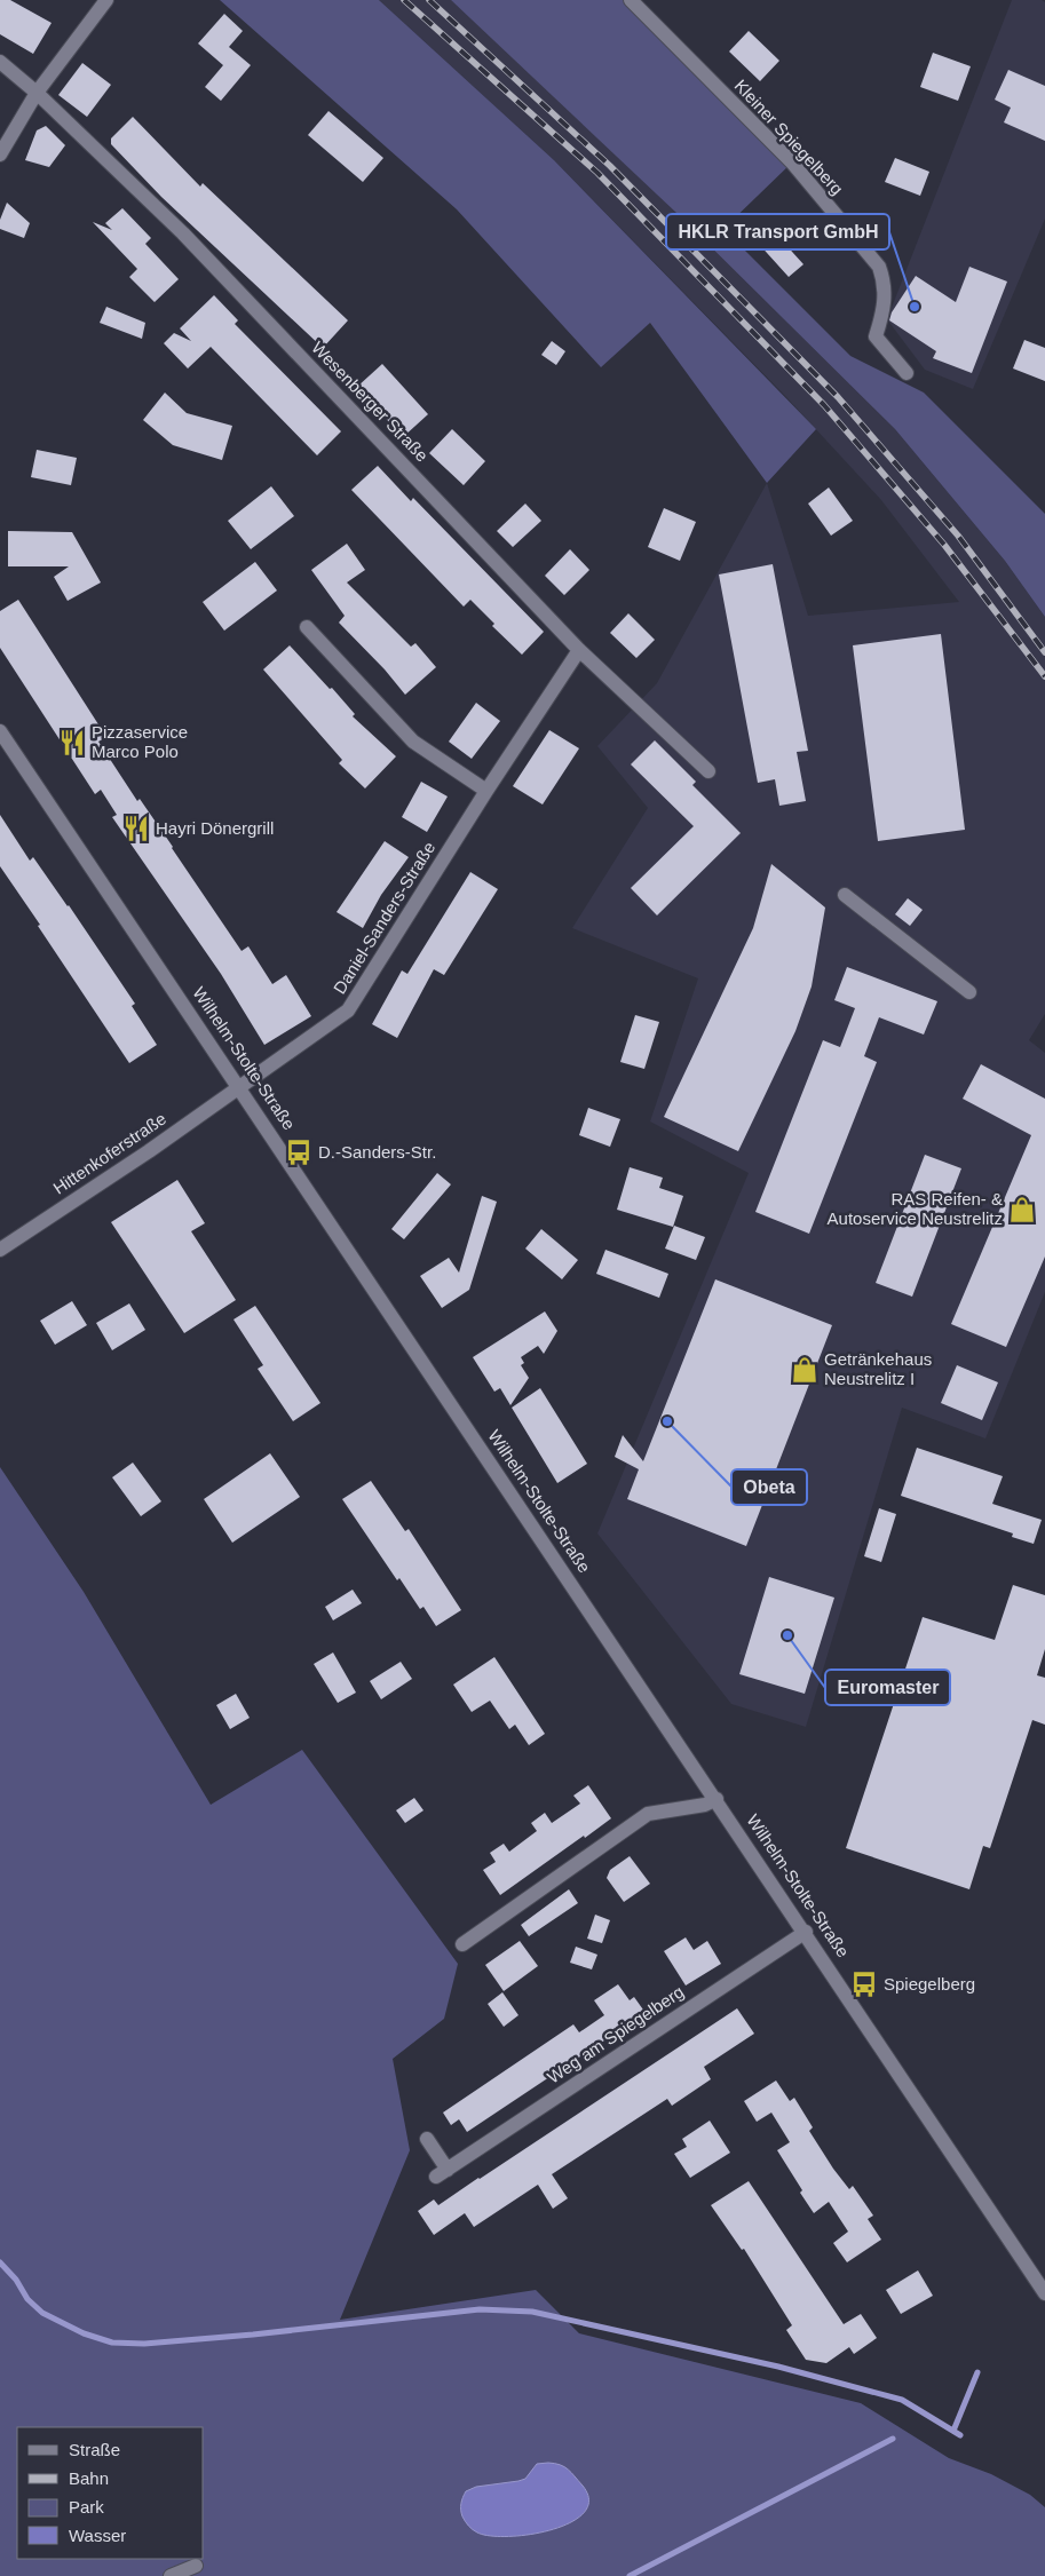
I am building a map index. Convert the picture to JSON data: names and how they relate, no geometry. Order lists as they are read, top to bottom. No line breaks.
{"streets":{"street":["Kleiner Spiegelberg","Wesenberger Straße","Daniel-Sanders-Straße","Wilhelm-Stolte-Straße","Hittenkoferstraße","Weg am Spiegelberg"]},"crossings":[["Wesenberger Straße","Daniel-Sanders-Straße"],["Daniel-Sanders-Straße","Wilhelm-Stolte-Straße"],["Daniel-Sanders-Straße","Hittenkoferstraße"],["Wilhelm-Stolte-Straße","Hittenkoferstraße"],["Wilhelm-Stolte-Straße","Weg am Spiegelberg"]],"places":{"other":["HKLR Transport GmbH","Obeta","Euromaster"],"restaurant":["Pizzaservice Marco Polo","Hayri Dönergrill"],"bus stop":["D.-Sanders-Str.","Spiegelberg"],"shop":["RAS Reifen- & Autoservice Neustrelitz","Getränkehaus Neustrelitz I"]},"legend":["Straße","Bahn","Park","Wasser"]}
